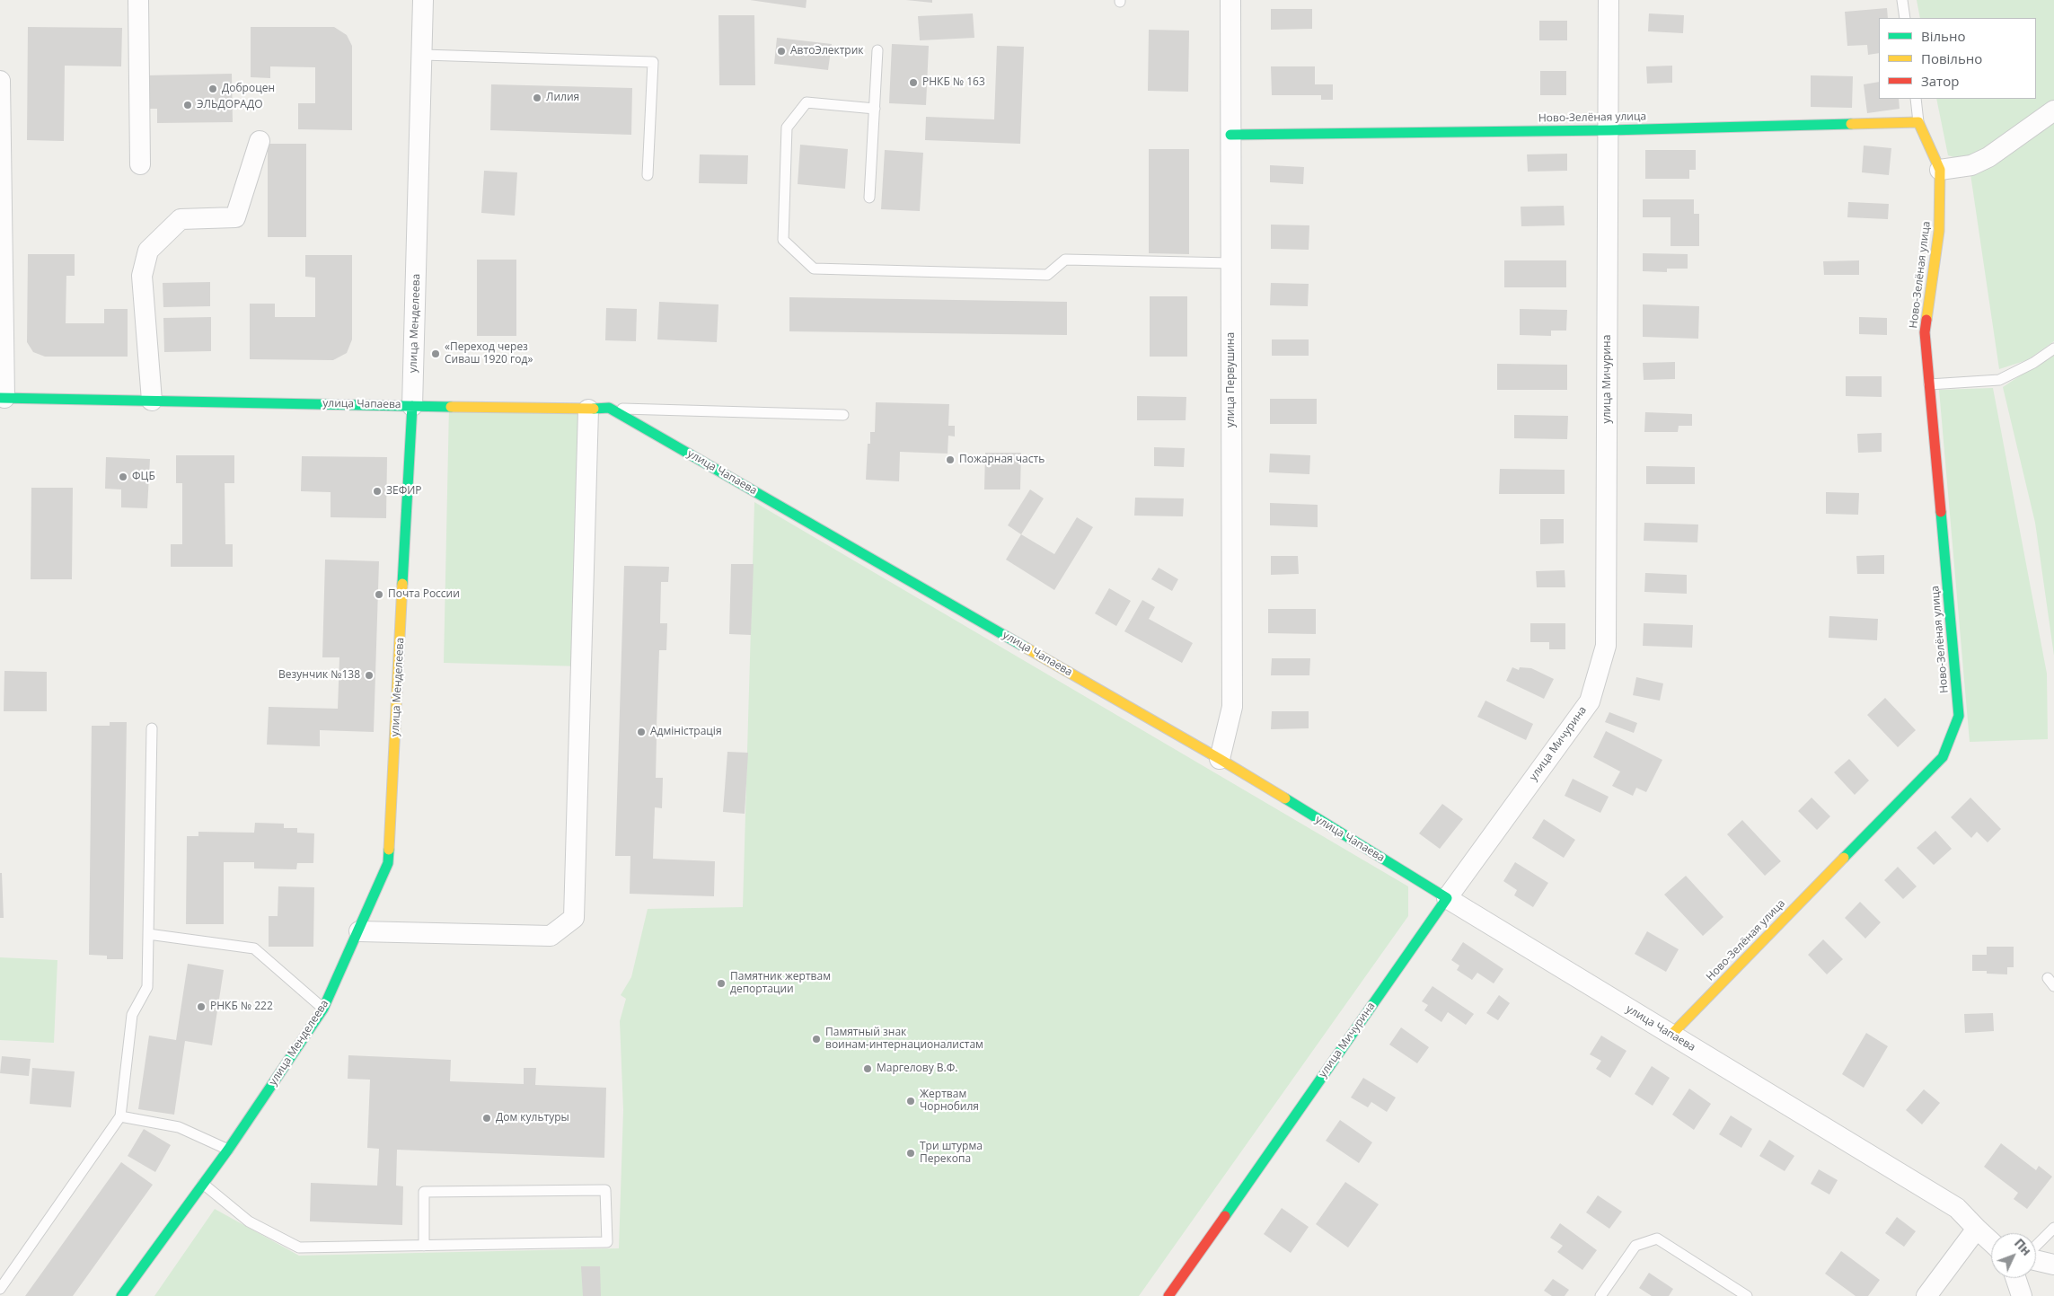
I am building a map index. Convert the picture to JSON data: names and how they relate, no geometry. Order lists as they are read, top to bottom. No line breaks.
{"streets":{"main road":["Ново-Зелёная улица","улица Менделеева","улица Мичурина","улица Чапаева"],"street":["улица Первушина"]},"crossings":[["Ново-Зелёная улица","улица Мичурина"],["Ново-Зелёная улица","улица Первушина"],["Ново-Зелёная улица","улица Чапаева"],["улица Менделеева","улица Чапаева"],["улица Мичурина","улица Чапаева"],["улица Первушина","улица Чапаева"]],"places":["АвтоЭлектрик","РНКБ № 163","Доброцен","Лилия","ЭЛЬДОРАДО","«Переход через Сиваш 1920 год»","Пожарная часть","ФЦБ","ЗЕФИР","Почта России","Везунчик №138","Адміністрація","Памятник жертвам депортации","РНКБ № 222","Памятный знак воинам-интернационалистам","Маргелову В.Ф.","Жертвам Чорнобиля","Дом культуры","Три штурма Перекопа"],"legend":["Вільно","Повільно","Затор"],"north":"top right"}
